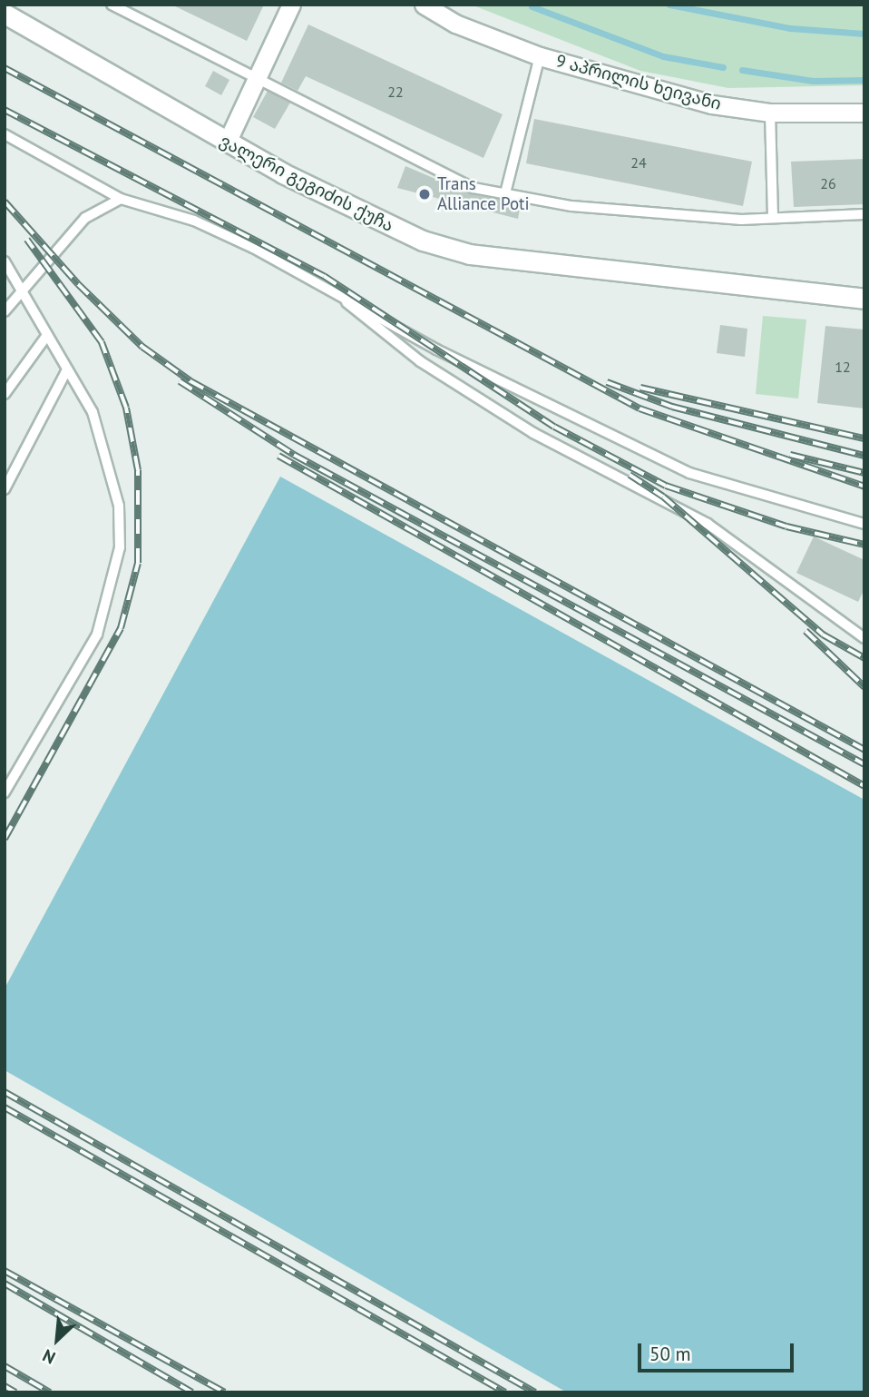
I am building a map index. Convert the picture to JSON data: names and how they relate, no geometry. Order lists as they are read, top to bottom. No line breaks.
{"streets":{"street":["9 აპრილის ხეივანი","ვალერი გეგიძის ქუჩა"]},"places":["Trans Alliance Poti"],"house_numbers":["22","24","26","12"],"scale_bar":"50 m","north":"bottom left"}
